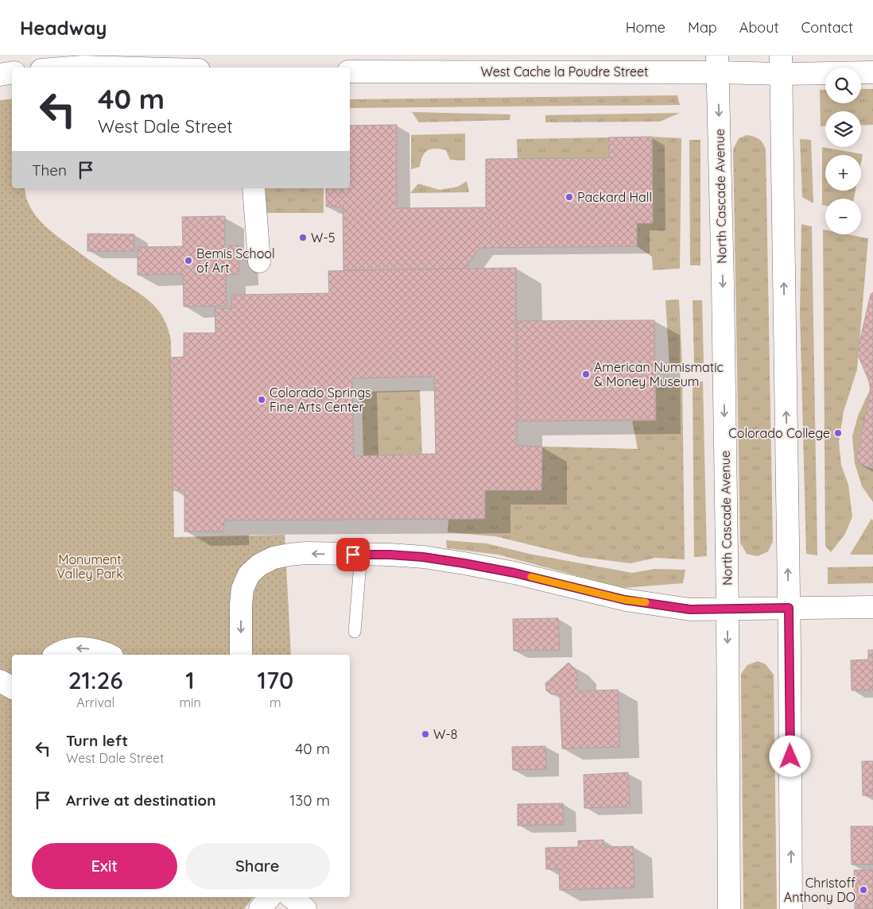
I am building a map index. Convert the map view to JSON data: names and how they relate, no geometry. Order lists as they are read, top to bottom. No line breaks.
{"streets":{"main road":["West Cache la Poudre Street","North Cascade Avenue"]},"crossings":[["West Cache la Poudre Street","North Cascade Avenue"]],"parks":["Monument Valley Park"],"places":["Packard Hall","W-5","Bemis School of Art","American Numismatic & Money Museum","Colorado Springs Fine Arts Center","Colorado College","W-8","Christoff Anthony DO"],"page":{"header":"Headway","nav":["Home","Map","About","Contact"],"map_buttons":["+","−"],"turn":["40 m","West Dale Street"],"then":"Then","eta":["21:26","Arrival","1","min","170","m"],"list":[{"name":"Turn left","note":"West Dale Street","value":"40 m"},{"name":"Arrive at destination","value":"130 m"}],"buttons":["Exit","Share"]}}
